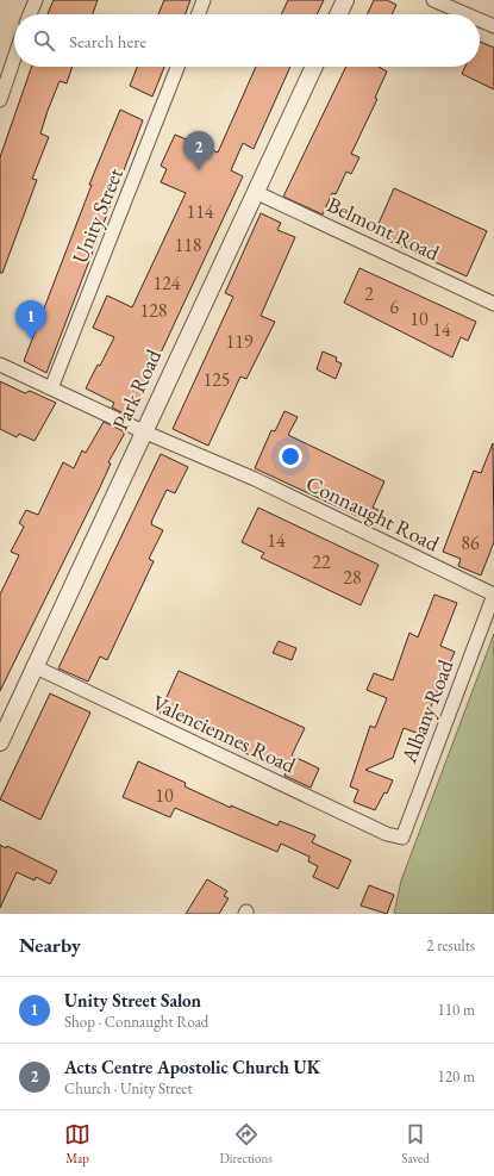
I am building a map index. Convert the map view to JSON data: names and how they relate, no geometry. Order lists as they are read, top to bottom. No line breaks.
{"streets":{"street":["Unity Street","Belmont Road","Park Road","Connaught Road","Albany Road","Valenciennes Road"]},"crossings":[["Unity Street","Connaught Road"],["Belmont Road","Park Road"],["Park Road","Connaught Road"],["Park Road","Valenciennes Road"],["Connaught Road","Albany Road"],["Albany Road","Valenciennes Road"]],"house_numbers":["114","118","124","2","6","128","10","14","119","125","14","86","22","28","10"],"page":{"search":"Search here","pins":["2","1"],"heading":["Nearby","2 results"],"list":[{"mark":"1","name":"Unity Street Salon","note":"Shop · Connaught Road","value":"110 m"},{"mark":"2","name":"Acts Centre Apostolic Church UK","note":"Church · Unity Street","value":"120 m"}],"nav":["Map","Directions","Saved"]}}
